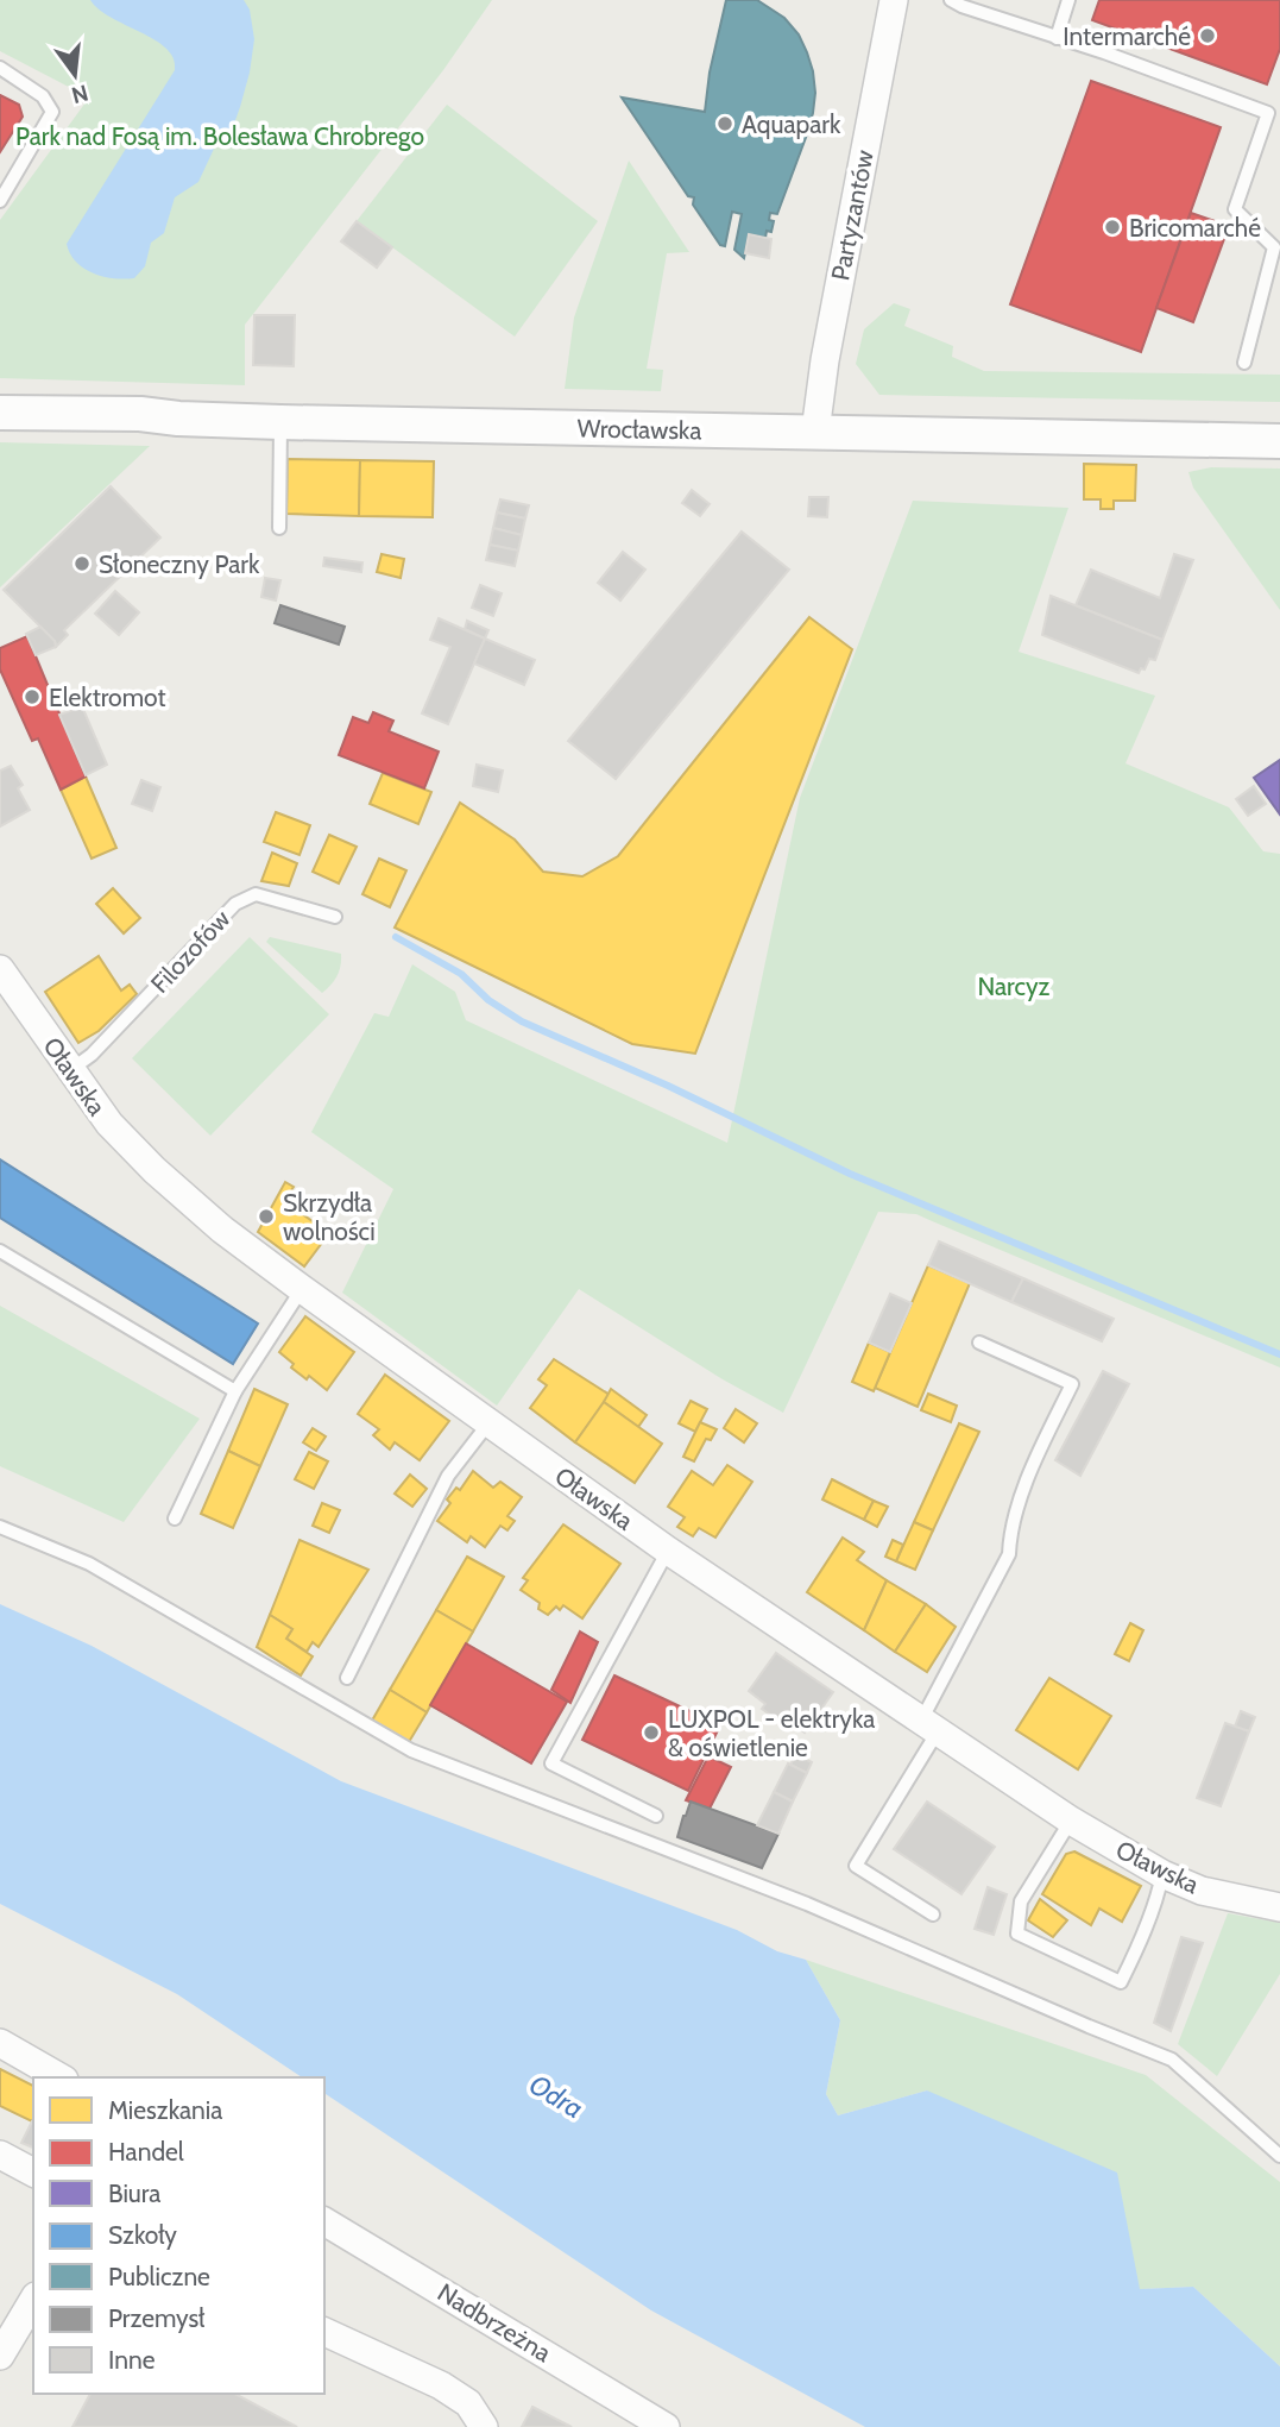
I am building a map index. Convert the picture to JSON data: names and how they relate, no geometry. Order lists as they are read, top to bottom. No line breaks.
{"streets":{"street":["Partyzantów","Wrocławska","Oławska","Nadbrzeżna"],"lane":["Filozofów"]},"crossings":[["Partyzantów","Wrocławska"],["Filozofów","Oławska"]],"water":["Odra"],"parks":["Park nad Fosą im. Bolesława Chrobrego","Narcyz"],"places":["Intermarché","Aquapark","Bricomarché","Słoneczny Park","Elektromot","Skrzydła wolności","LUXPOL - elektryka & oświetlenie"],"legend":["Mieszkania","Handel","Biura","Szkoły","Publiczne","Przemysł","Inne"],"north":"bottom"}
